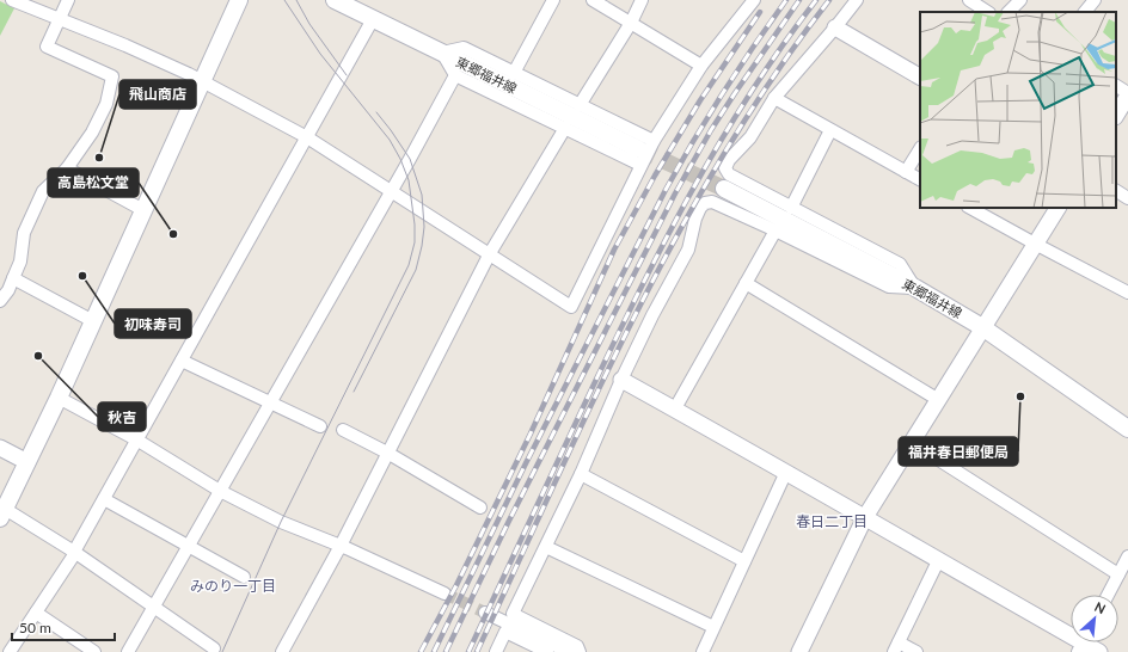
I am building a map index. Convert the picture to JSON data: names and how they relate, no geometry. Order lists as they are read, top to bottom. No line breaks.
{"streets":{"main road":["東郷福井線"]},"districts":["春日二丁目","みのり一丁目"],"places":["飛山商店","高島松文堂","初味寿司","秋吉","福井春日郵便局"],"scale_bar":"50 m","north":"top right"}
